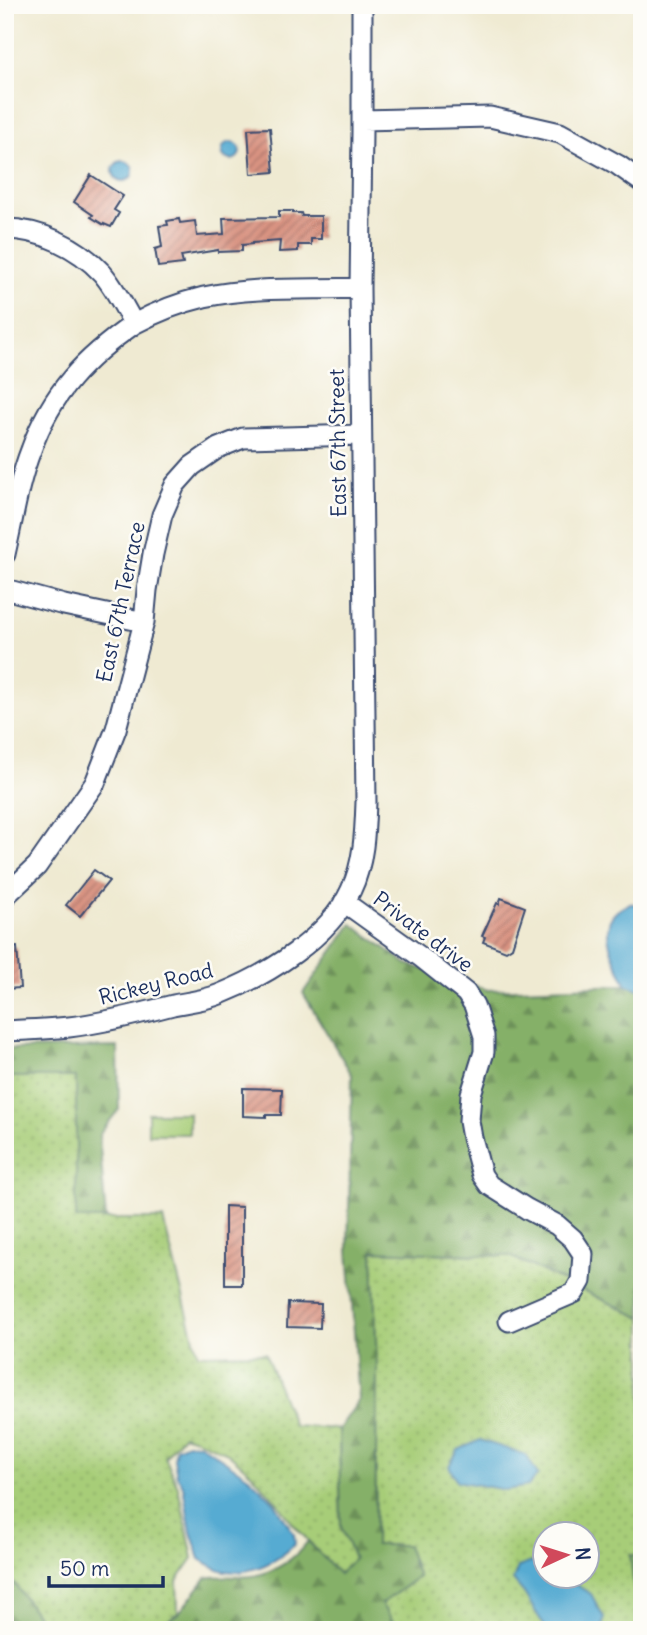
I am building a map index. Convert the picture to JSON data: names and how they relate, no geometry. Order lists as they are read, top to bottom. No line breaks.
{"streets":{"street":["East 67th Street","East 67th Terrace","Private drive","Rickey Road"]},"crossings":[["East 67th Street","East 67th Terrace"],["East 67th Street","Rickey Road"],["Private drive","Rickey Road"]],"scale_bar":"50 m","north":"right"}
